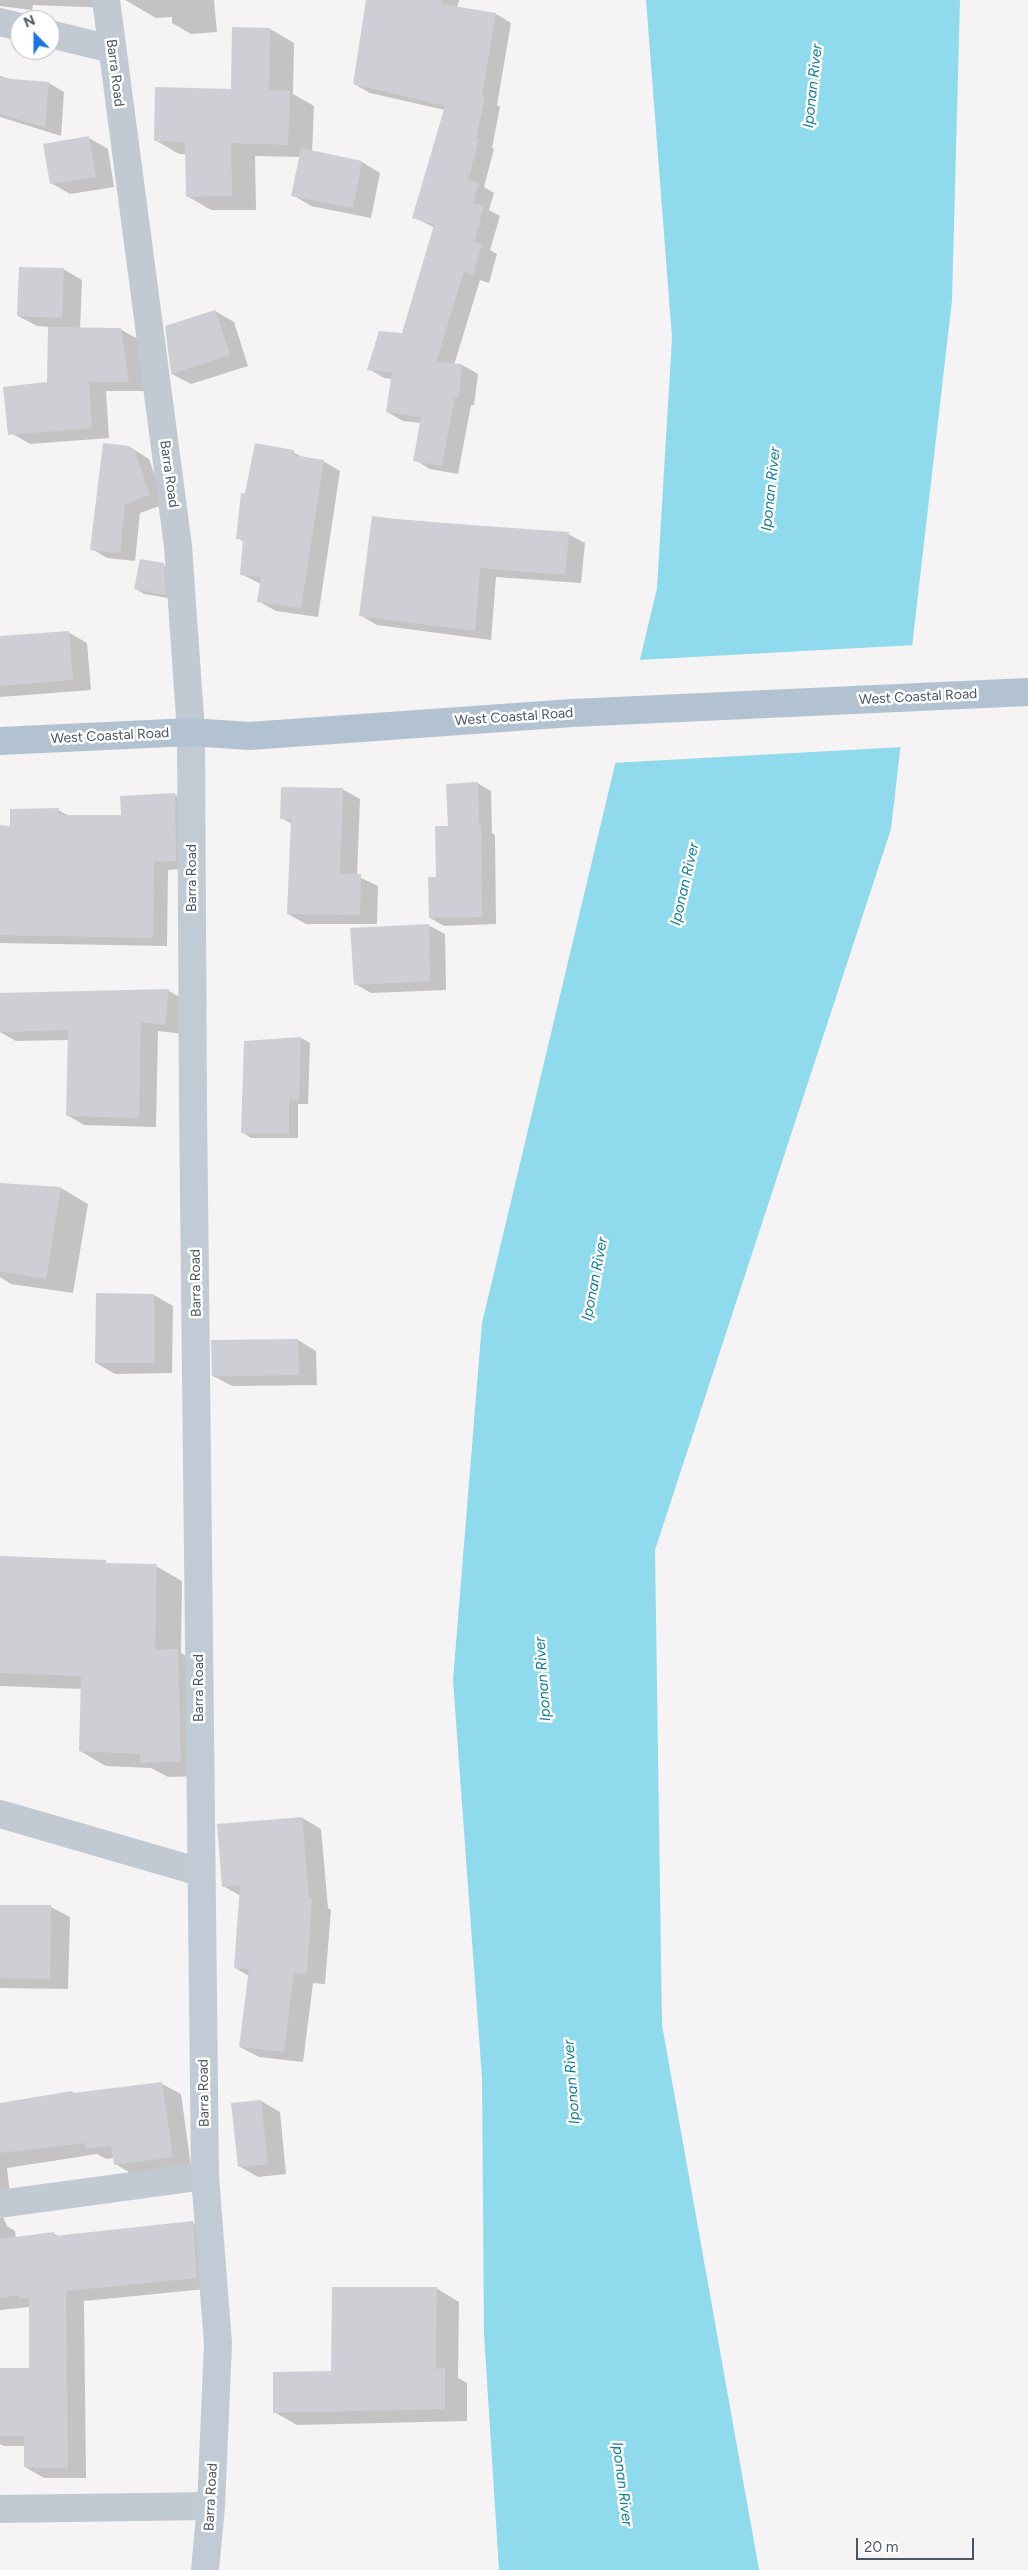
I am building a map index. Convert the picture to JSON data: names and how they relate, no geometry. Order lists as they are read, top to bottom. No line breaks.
{"streets":{"main road":["West Coastal Road"],"street":["Barra Road"]},"crossings":[["Barra Road","West Coastal Road"]],"water":["Iponan River"],"scale_bar":"20 m","north":"top"}
